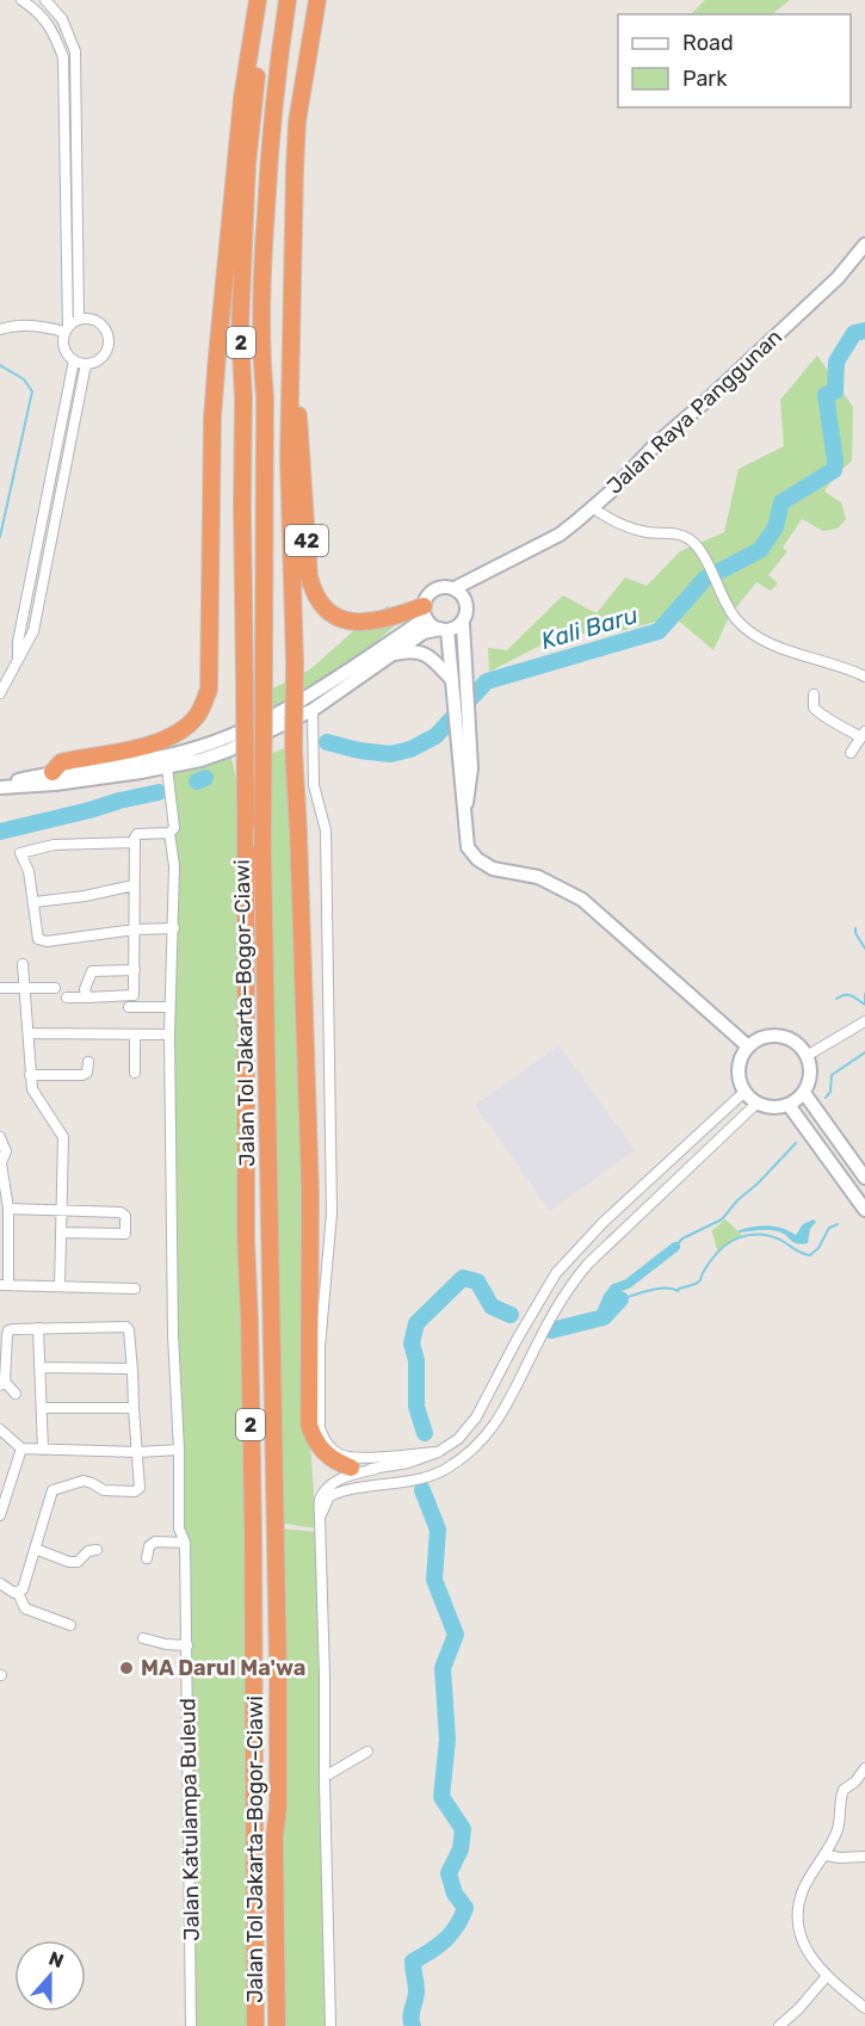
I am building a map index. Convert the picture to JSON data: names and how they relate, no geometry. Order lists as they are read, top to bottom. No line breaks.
{"streets":{"highway":["2","42","Jalan Tol Jakarta–Bogor–Ciawi"],"street":["Jalan Raya Panggunan","Jalan Katulampa Buleud"]},"crossings":[["Jalan Raya Panggunan","42"]],"water":["Kali Baru"],"places":["MA Darul Ma'wa"],"legend":["Road","Park"],"north":"top"}
